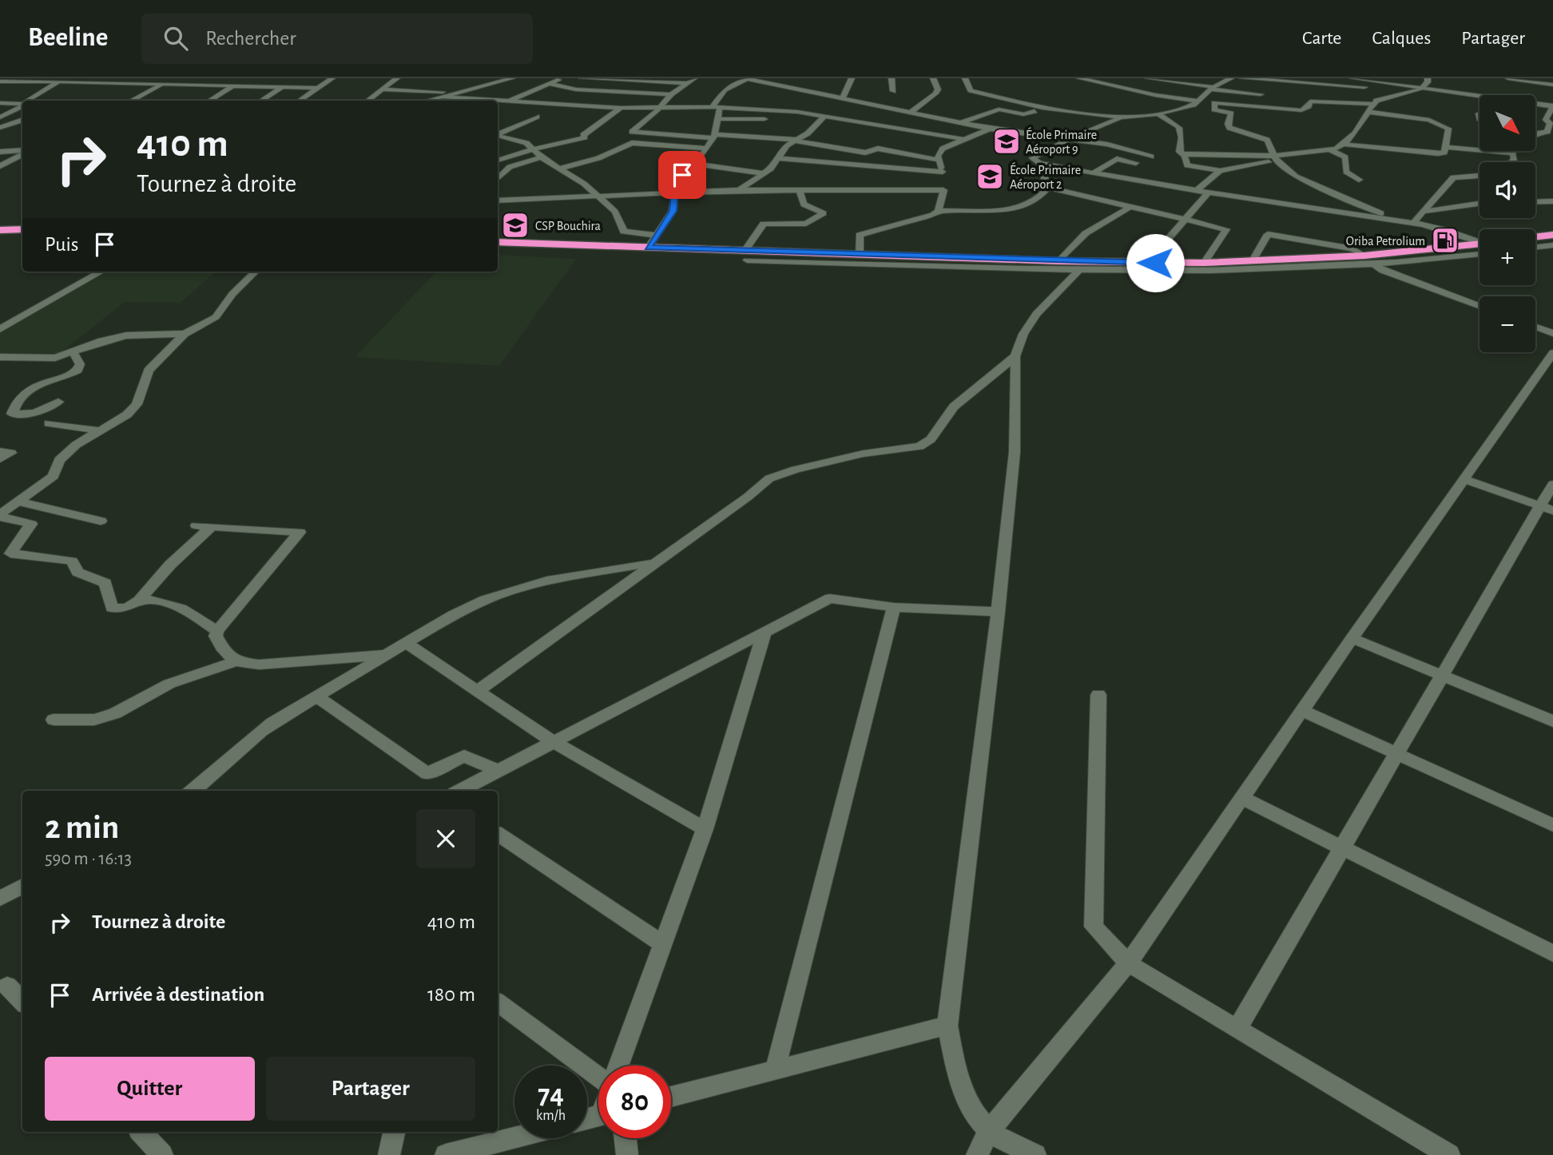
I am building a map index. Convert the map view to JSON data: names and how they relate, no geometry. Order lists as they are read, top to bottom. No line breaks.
{"places":{"school or university":["École Primaire Aéroport 9","École Primaire Aéroport 2","CSP Bouchira"],"fuel station":["Oriba Petrolium"]},"north":"bottom right","page":{"header":"Beeline","search":"Rechercher","nav":["Carte","Calques","Partager"],"map_buttons":["+","−"],"turn":["410 m","Tournez à droite"],"then":"Puis","heading":["2 min","590 m · 16:13"],"list":[{"name":"Tournez à droite","value":"410 m"},{"name":"Arrivée à destination","value":"180 m"}],"buttons":["Quitter","Partager"],"speed":"74 km/h","limit":"80"}}
